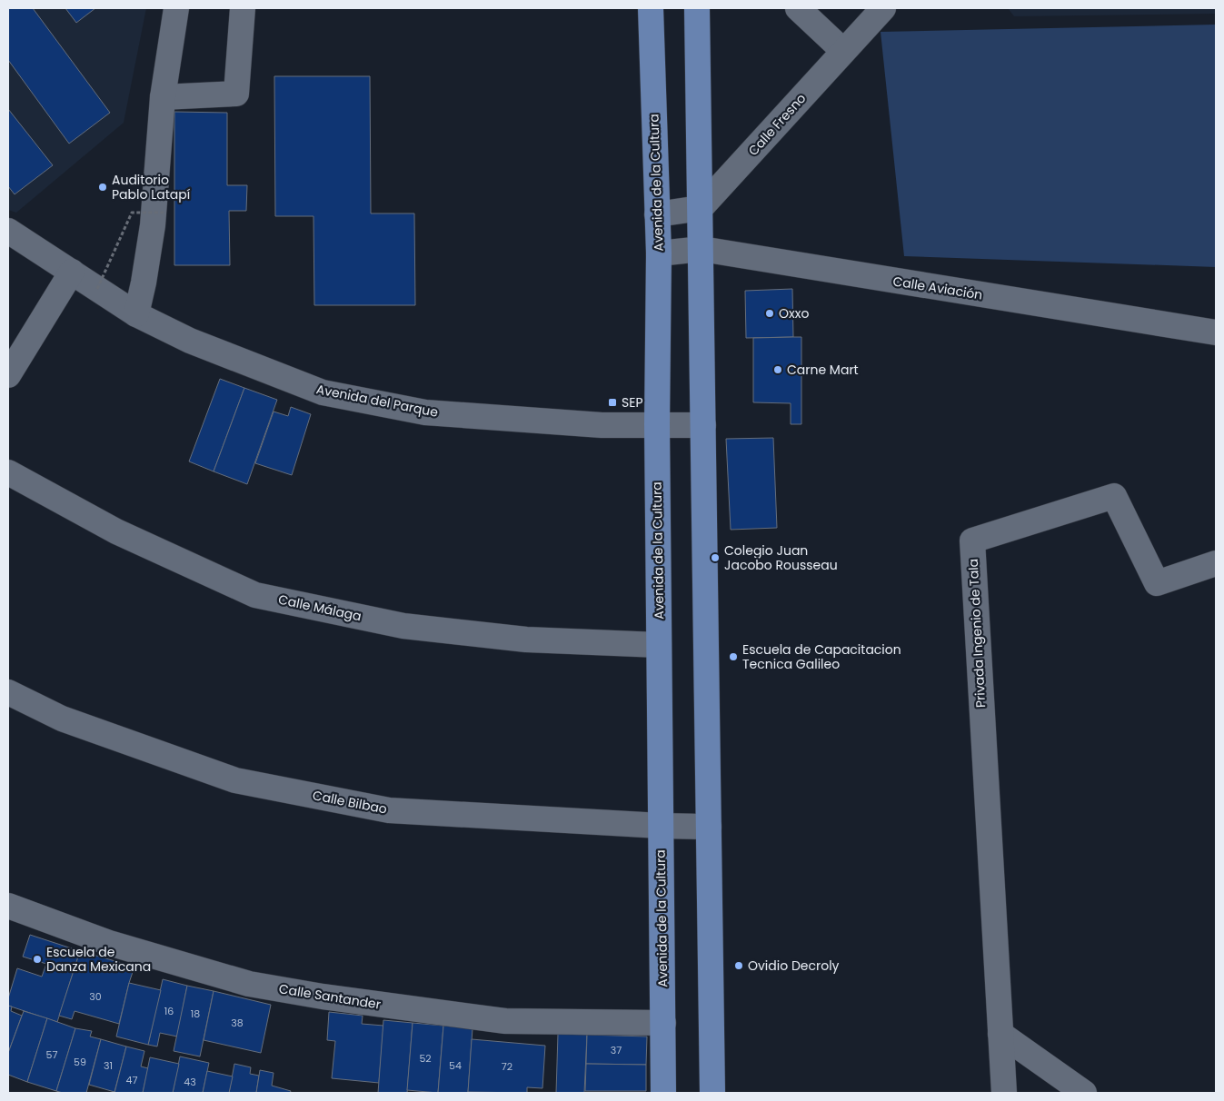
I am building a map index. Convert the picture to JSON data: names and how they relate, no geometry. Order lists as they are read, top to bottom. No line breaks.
{"streets":{"main road":["Avenida de la Cultura"],"street":["Calle Fresno","Calle Aviación","Avenida del Parque","Calle Málaga","Privada Ingenio de Tala","Calle Bilbao","Calle Santander"]},"crossings":[["Avenida de la Cultura","Calle Aviación"],["Avenida de la Cultura","Avenida del Parque"],["Avenida de la Cultura","Calle Málaga"],["Avenida de la Cultura","Calle Bilbao"],["Avenida de la Cultura","Calle Santander"]],"places":{"other":["Auditorio Pablo Latapí","Oxxo","Carne Mart","Colegio Juan Jacobo Rousseau","Escuela de Capacitacion Tecnica Galileo","Escuela de Danza Mexicana","Ovidio Decroly"],"transit":["SEP"]},"house_numbers":["30","16","18","38","37","57","52","59","31","54","72","47","43"]}
